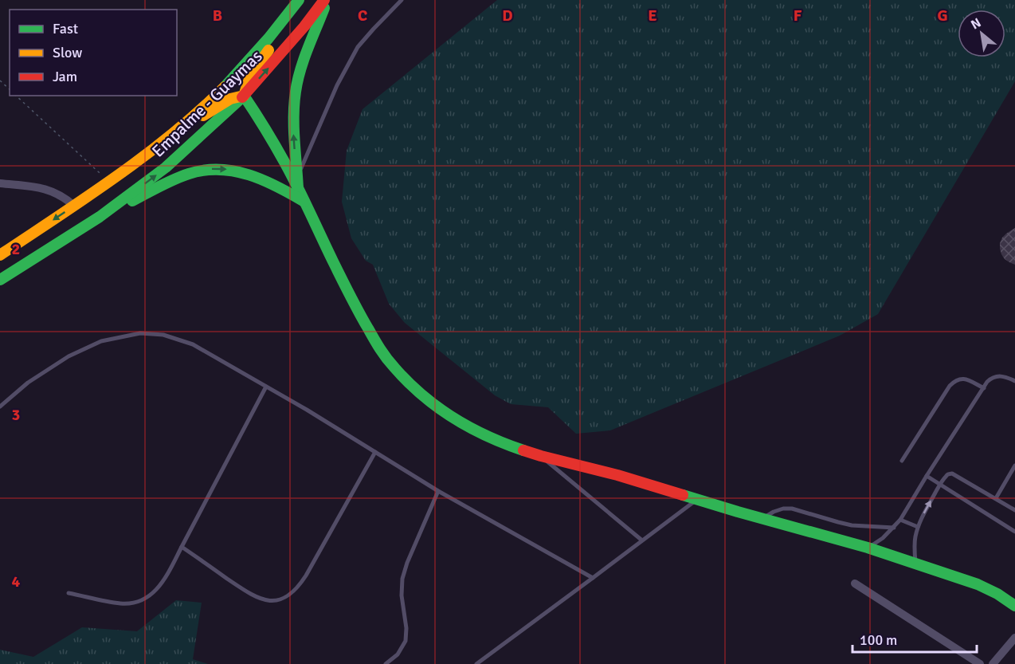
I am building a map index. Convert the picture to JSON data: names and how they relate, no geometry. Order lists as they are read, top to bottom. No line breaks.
{"streets":{"main road":["Empalme - Guaymas"]},"legend":["Fast","Slow","Jam"],"scale_bar":"100 m","north":"top left","grid":{"columns":["B","C","D","E","F","G"],"rows":["2","3","4"]}}
